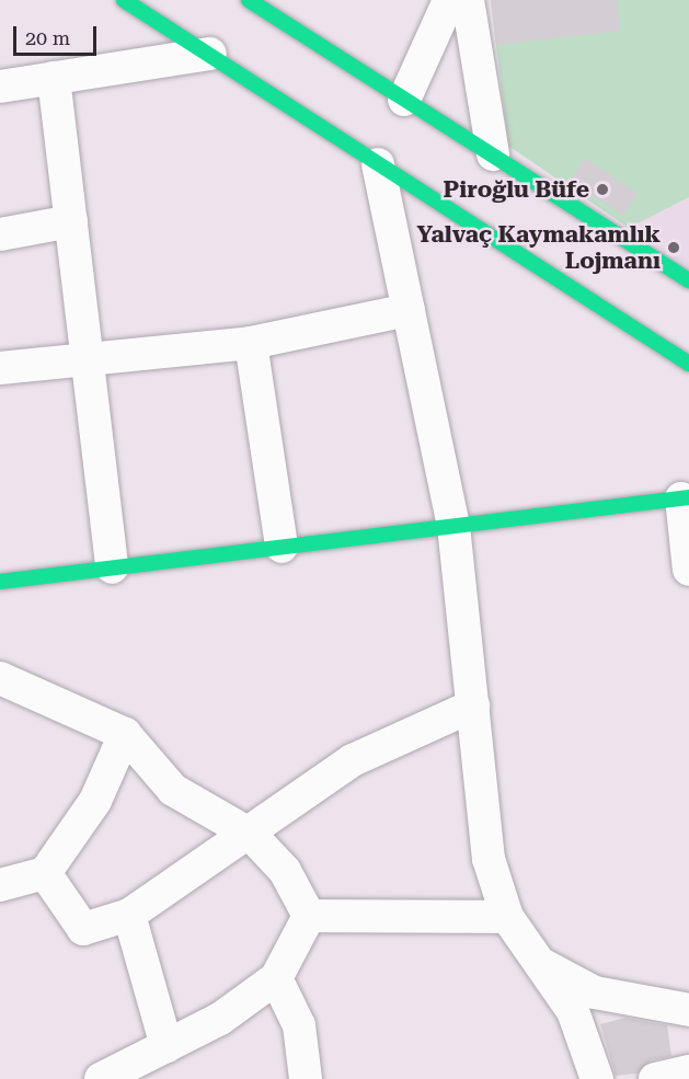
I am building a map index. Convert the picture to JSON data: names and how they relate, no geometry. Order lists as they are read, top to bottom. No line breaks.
{"places":["Piroğlu Büfe","Yalvaç Kaymakamlık Lojmanı"],"scale_bar":"20 m"}
